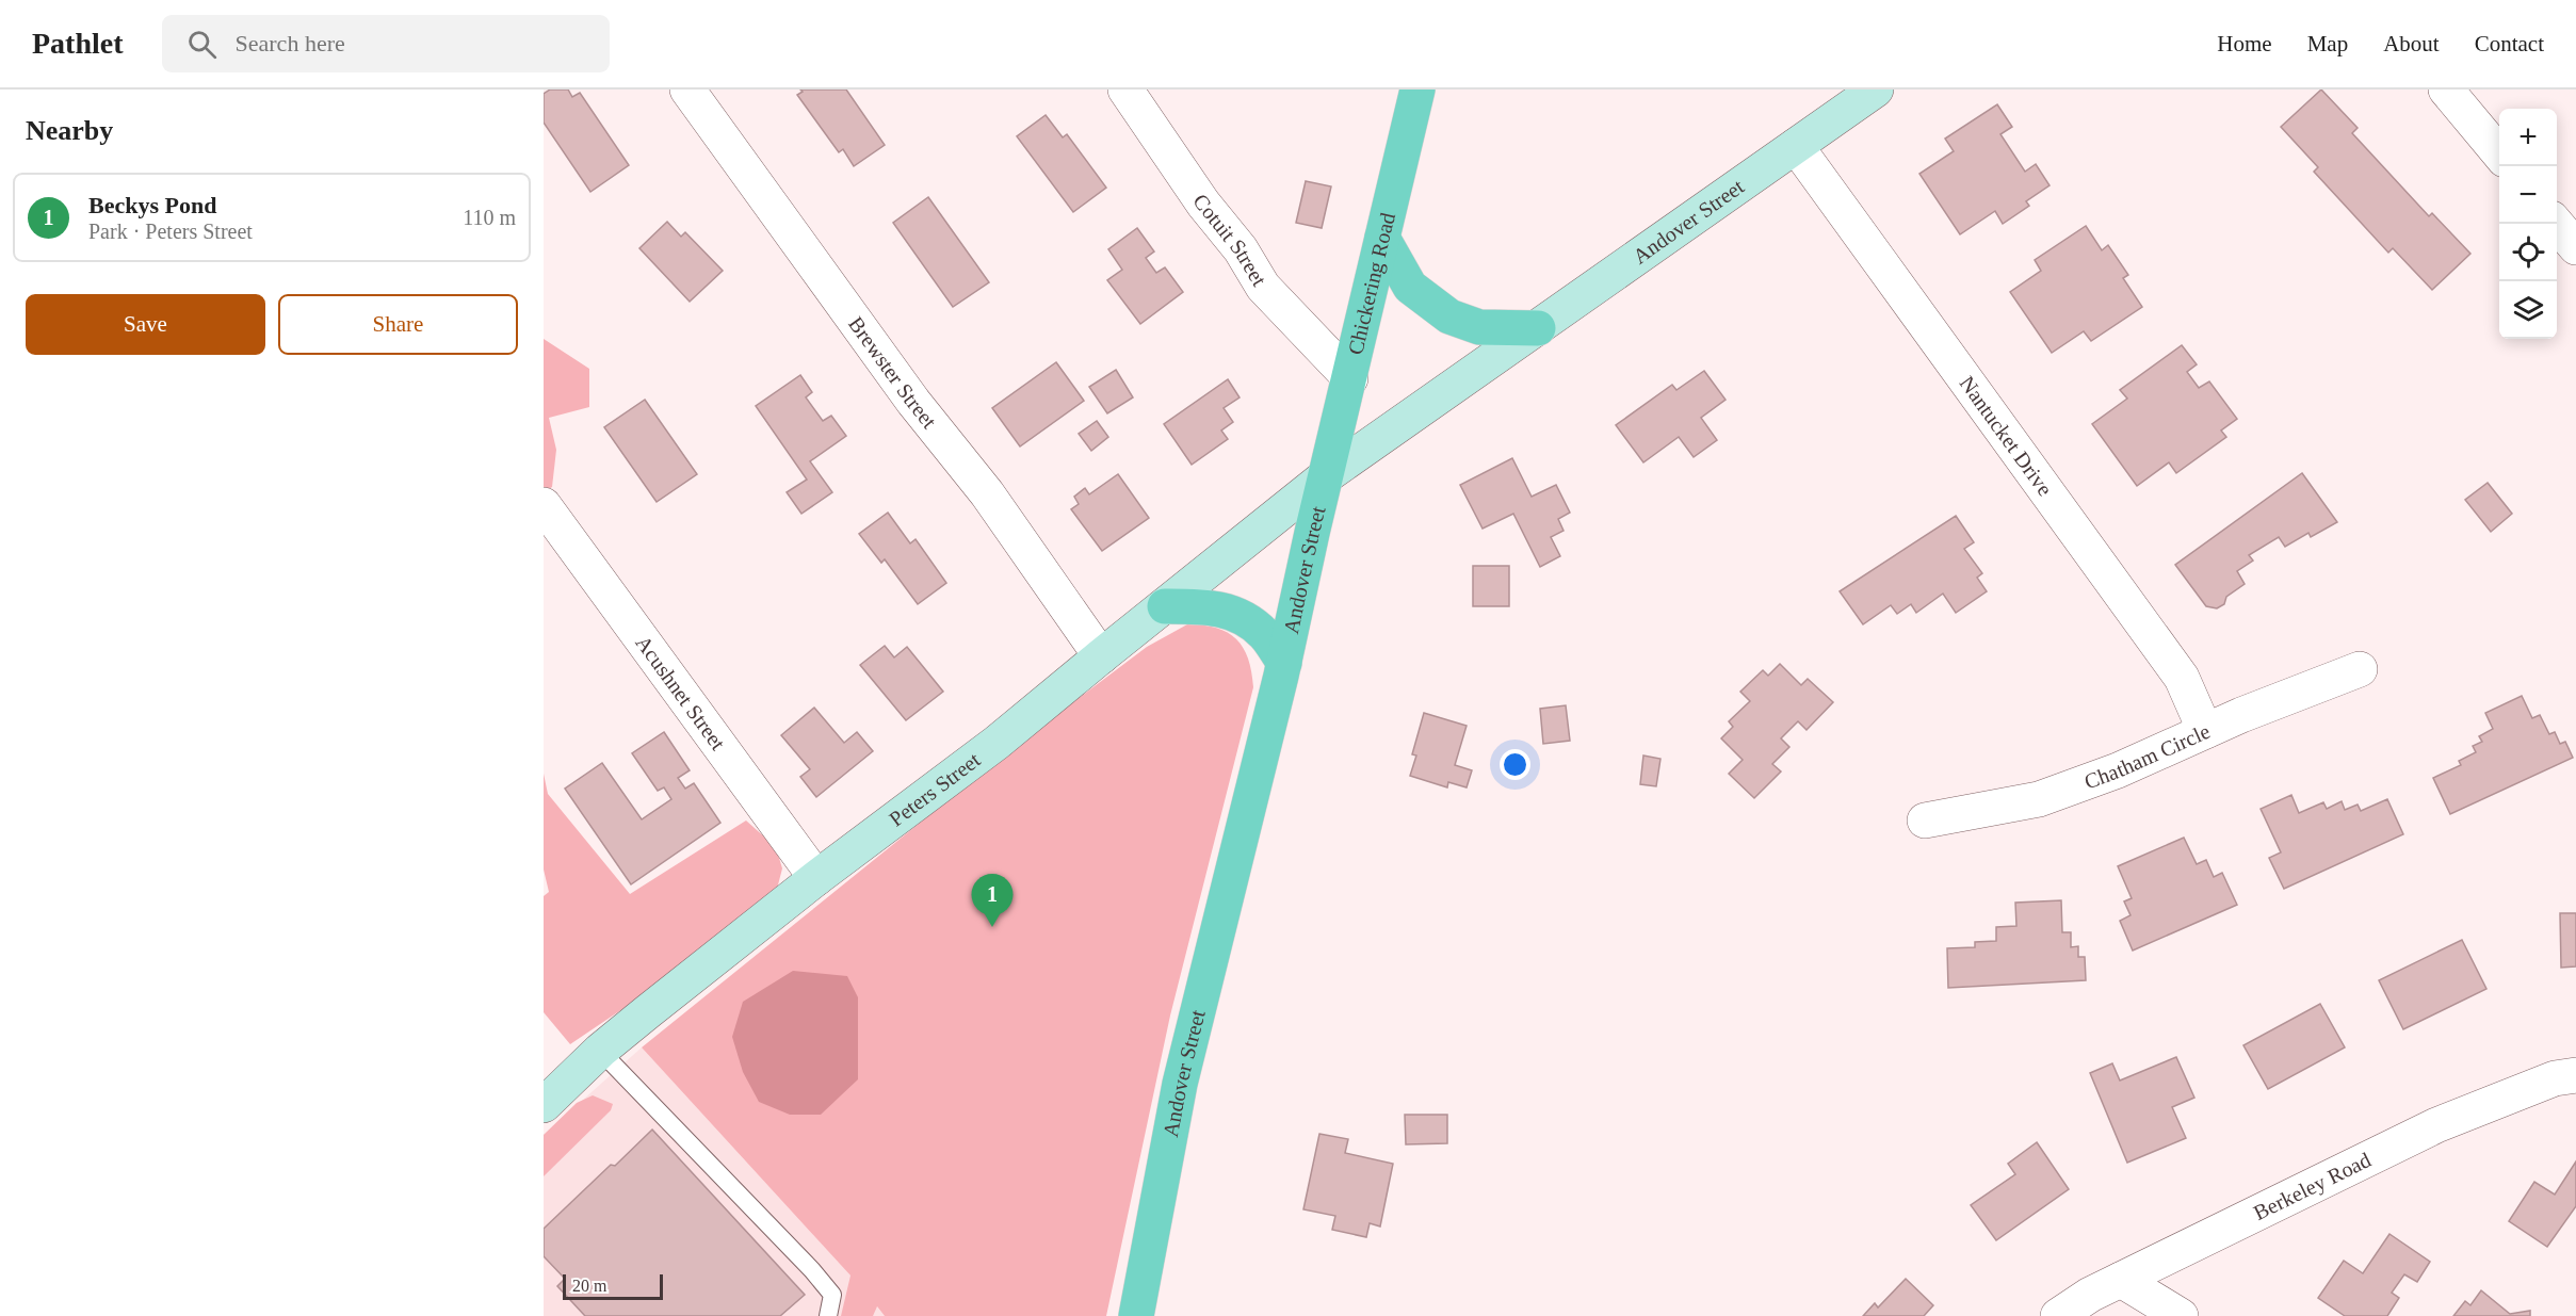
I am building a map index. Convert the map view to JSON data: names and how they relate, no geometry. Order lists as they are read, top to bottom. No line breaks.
{"streets":{"main road":["Andover Street","Chickering Road","Peters Street"],"street":["Cotuit Street","Brewster Street","Nantucket Drive","Acushnet Street","Chatham Circle","Berkeley Road"]},"crossings":[["Andover Street","Chickering Road"],["Andover Street","Nantucket Drive"],["Andover Street","Peters Street"],["Cotuit Street","Chickering Road"],["Chickering Road","Peters Street"],["Brewster Street","Peters Street"],["Nantucket Drive","Chatham Circle"],["Acushnet Street","Peters Street"]],"scale_bar":"20 m","page":{"header":"Pathlet","search":"Search here","nav":["Home","Map","About","Contact"],"heading":"Nearby","map_buttons":["+","−"],"list":[{"mark":"1","name":"Beckys Pond","note":"Park · Peters Street","value":"110 m"}],"buttons":["Save","Share"],"pins":"1","scale":"20 m"}}
